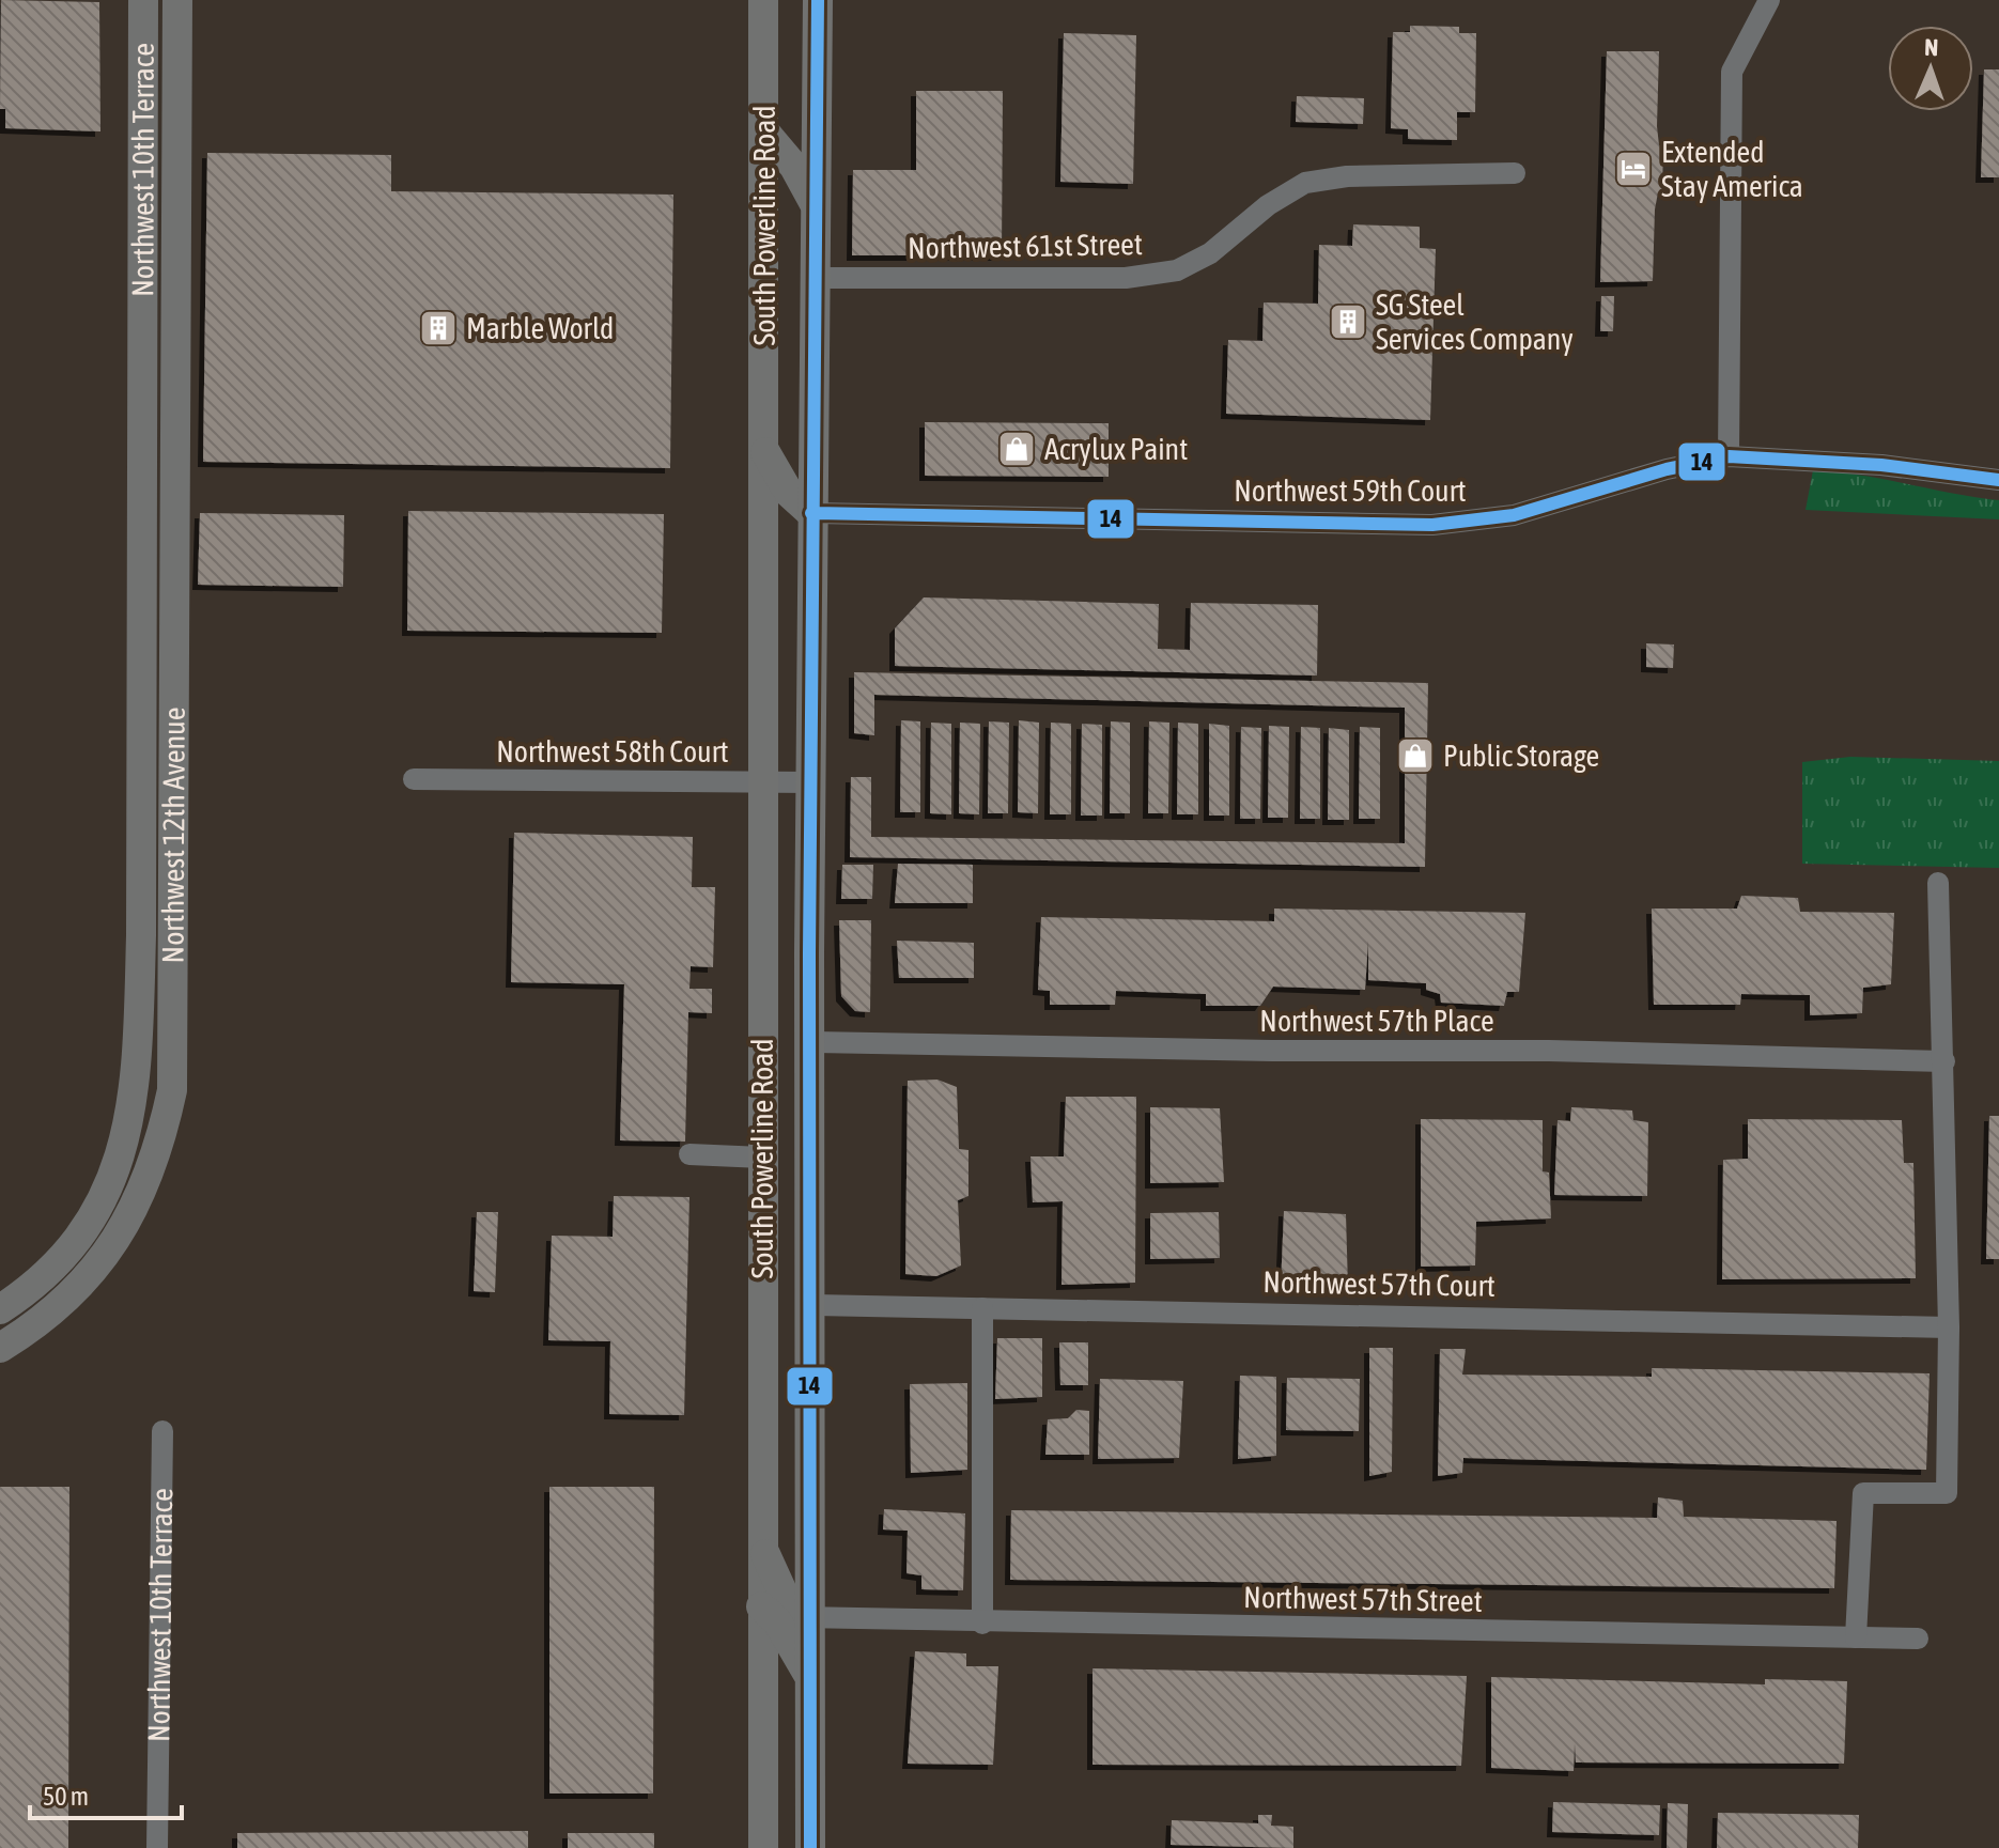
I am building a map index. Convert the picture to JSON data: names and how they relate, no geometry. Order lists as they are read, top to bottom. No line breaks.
{"streets":{"main road":["Northwest 10th Terrace","South Powerline Road","Northwest 12th Avenue"],"street":["Northwest 61st Street","Northwest 59th Court","Northwest 58th Court","Northwest 57th Place","Northwest 57th Court","Northwest 57th Street"]},"crossings":[["Northwest 10th Terrace","Northwest 12th Avenue"],["South Powerline Road","Northwest 61st Street"],["South Powerline Road","Northwest 59th Court"],["South Powerline Road","Northwest 58th Court"],["South Powerline Road","Northwest 57th Place"],["South Powerline Road","Northwest 57th Court"],["South Powerline Road","Northwest 57th Street"]],"places":{"hotel":["Extended Stay America"],"building":["SG Steel Services Company","Marble World"],"shop":["Acrylux Paint","Public Storage"]},"lines":["transit line 14"],"scale_bar":"50 m","north":"top"}
